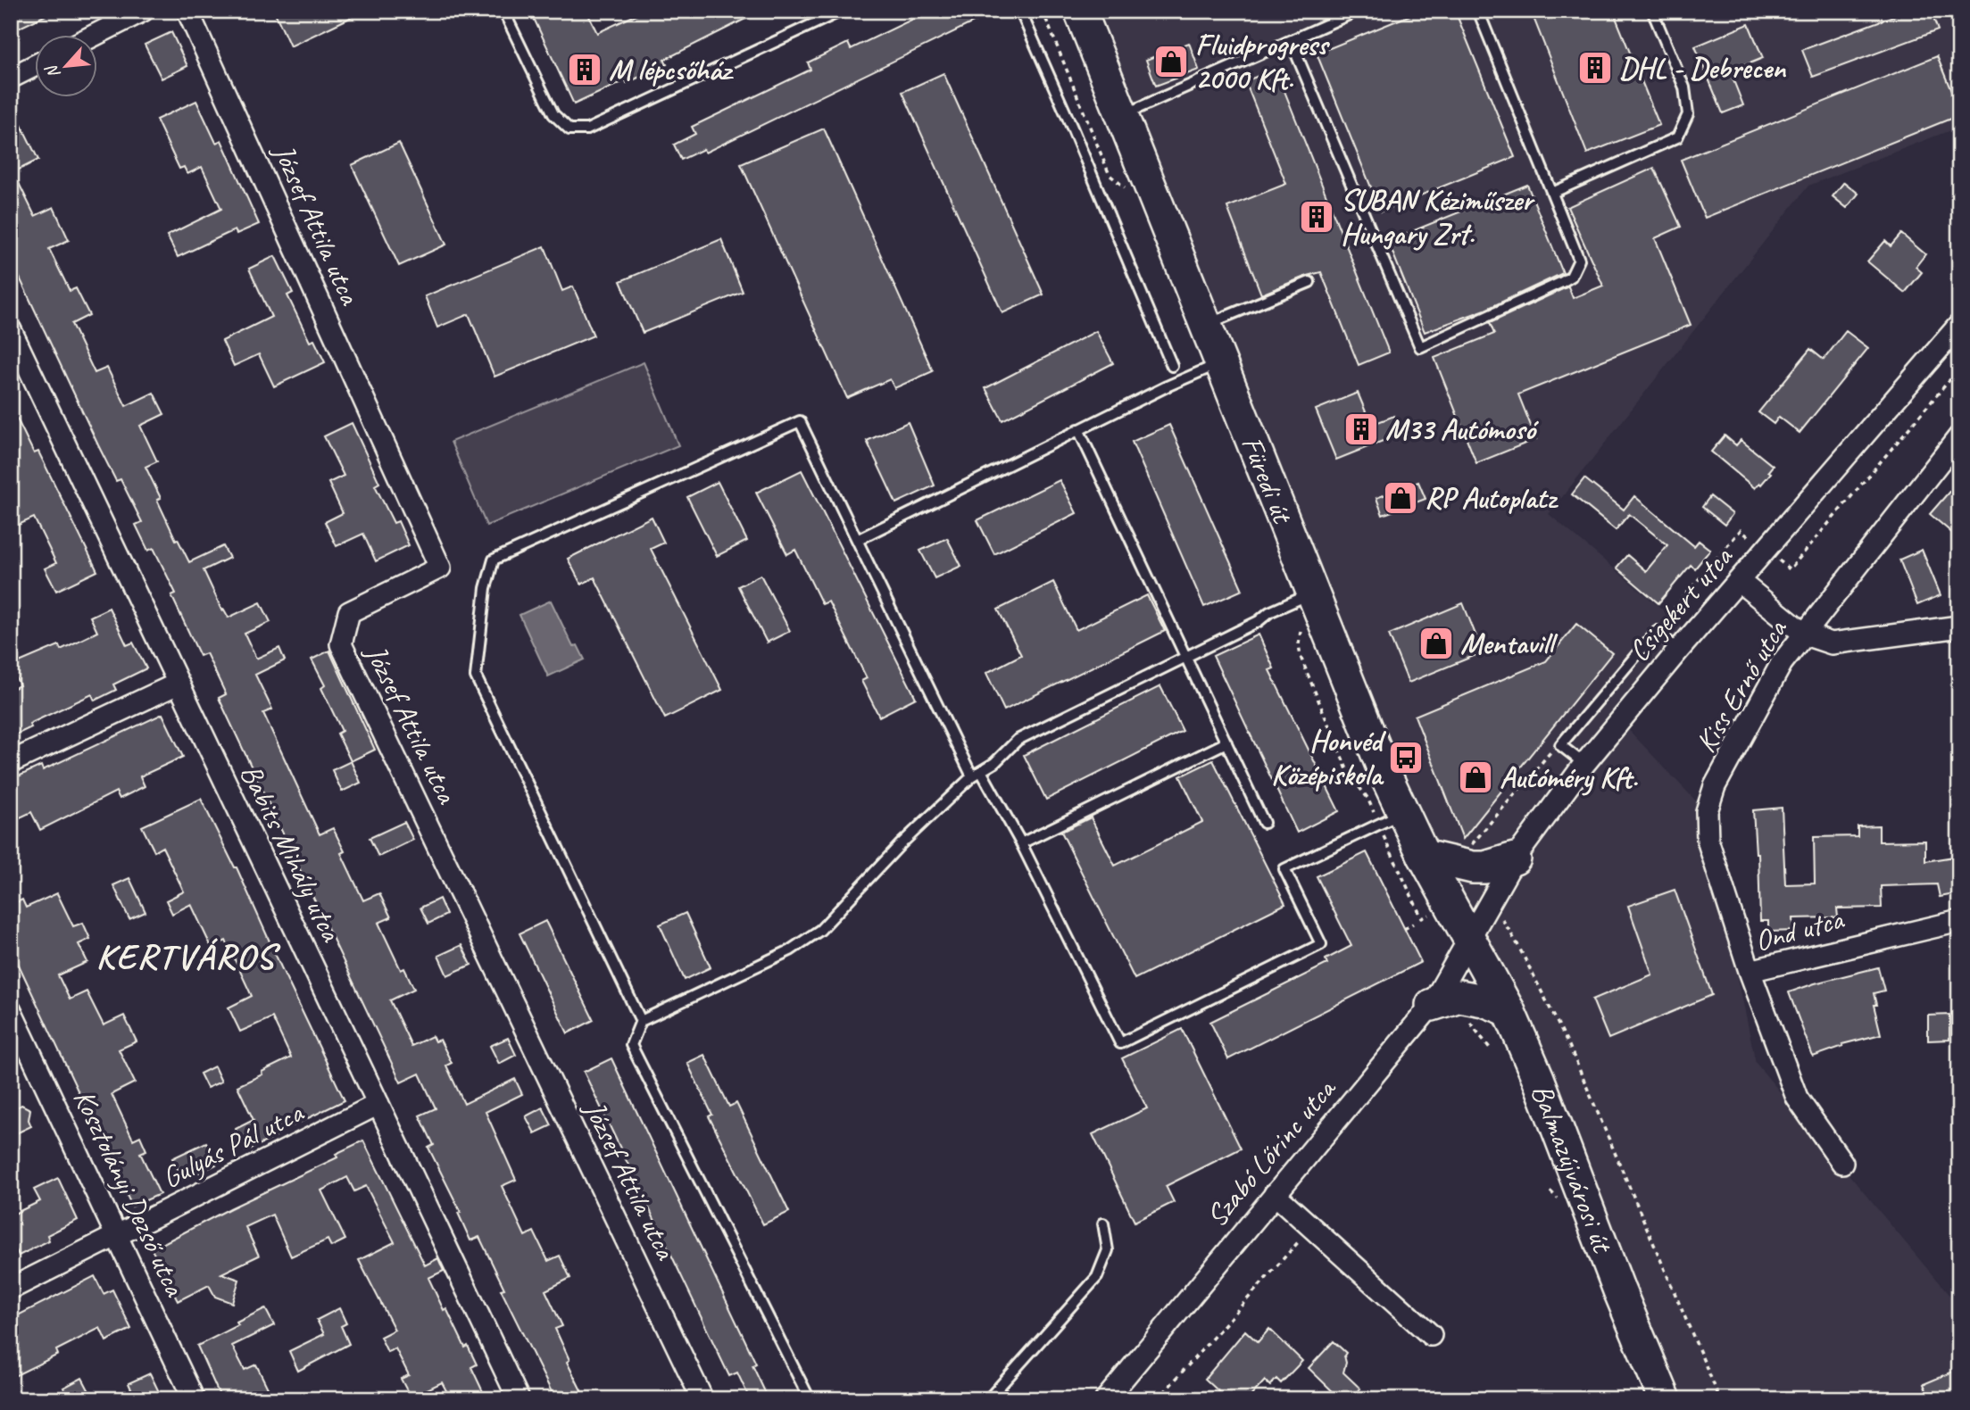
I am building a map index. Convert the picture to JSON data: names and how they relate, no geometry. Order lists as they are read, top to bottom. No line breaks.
{"streets":{"main road":["Füredi út","Balmazújvárosi út"],"street":["József Attila utca","Csigekert utca","Kiss Ernő utca","Babits Mihály utca","Ond utca","Gulyás Pál utca","Szabó Lőrinc utca","Kosztolányi Dezső utca"]},"crossings":[["Füredi út","Csigekert utca"],["Füredi út","Szabó Lőrinc utca"],["Füredi út","Balmazújvárosi út"],["Csigekert utca","Szabó Lőrinc utca"],["Csigekert utca","Balmazújvárosi út"],["Kiss Ernő utca","Ond utca"],["Babits Mihály utca","Gulyás Pál utca"],["Gulyás Pál utca","Kosztolányi Dezső utca"],["Szabó Lőrinc utca","Balmazújvárosi út"]],"districts":["KERTVÁROS"],"places":{"shop":["Fluidprogress 2000 Kft.","RP Autoplatz","Mentavill","Autóméry Kft."],"building":["DHL - Debrecen","M lépcsőház","SUBAN Kéziműszer Hungary Zrt.","M33 Autómosó"],"bus stop":["Honvéd Középiskola"]},"north":"bottom left"}
